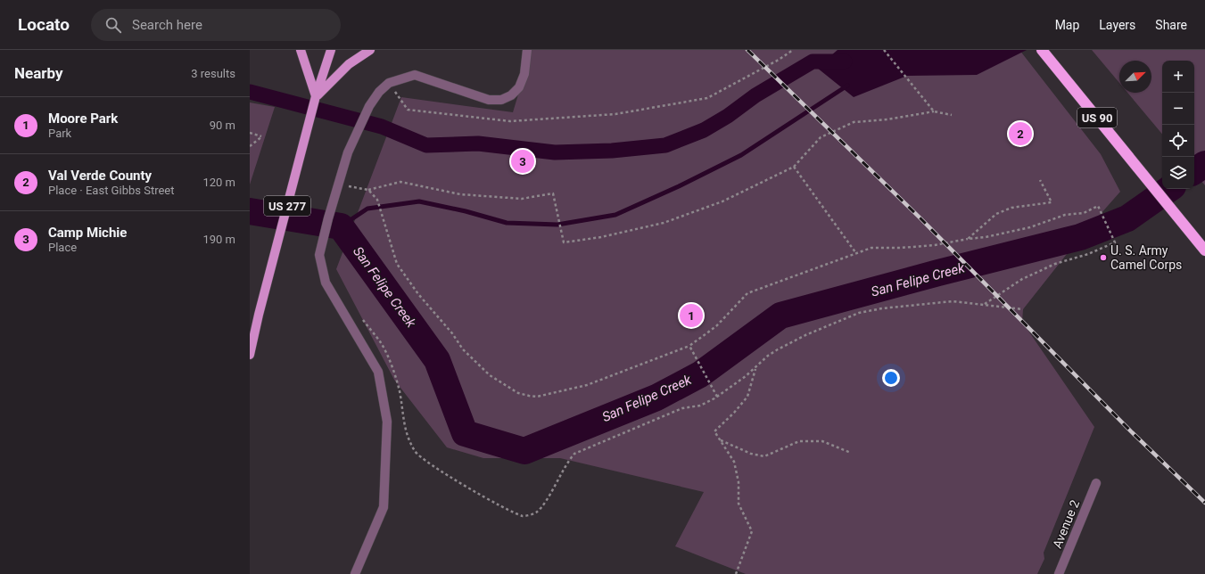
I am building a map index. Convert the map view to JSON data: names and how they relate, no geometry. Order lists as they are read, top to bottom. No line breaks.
{"streets":{"highway":["US 90"],"main road":["US 277"],"street":["Avenue 2"]},"water":["San Felipe Creek"],"places":["U. S. Army Camel Corps"],"north":"top right","page":{"header":"Locato","search":"Search here","nav":["Map","Layers","Share"],"heading":["Nearby","3 results"],"map_buttons":["+","−"],"list":[{"mark":"1","name":"Moore Park","note":"Park","value":"90 m"},{"mark":"2","name":"Val Verde County","note":"Place · East Gibbs Street","value":"120 m"},{"mark":"3","name":"Camp Michie","note":"Place","value":"190 m"}],"pins":["2","3","1"]}}
